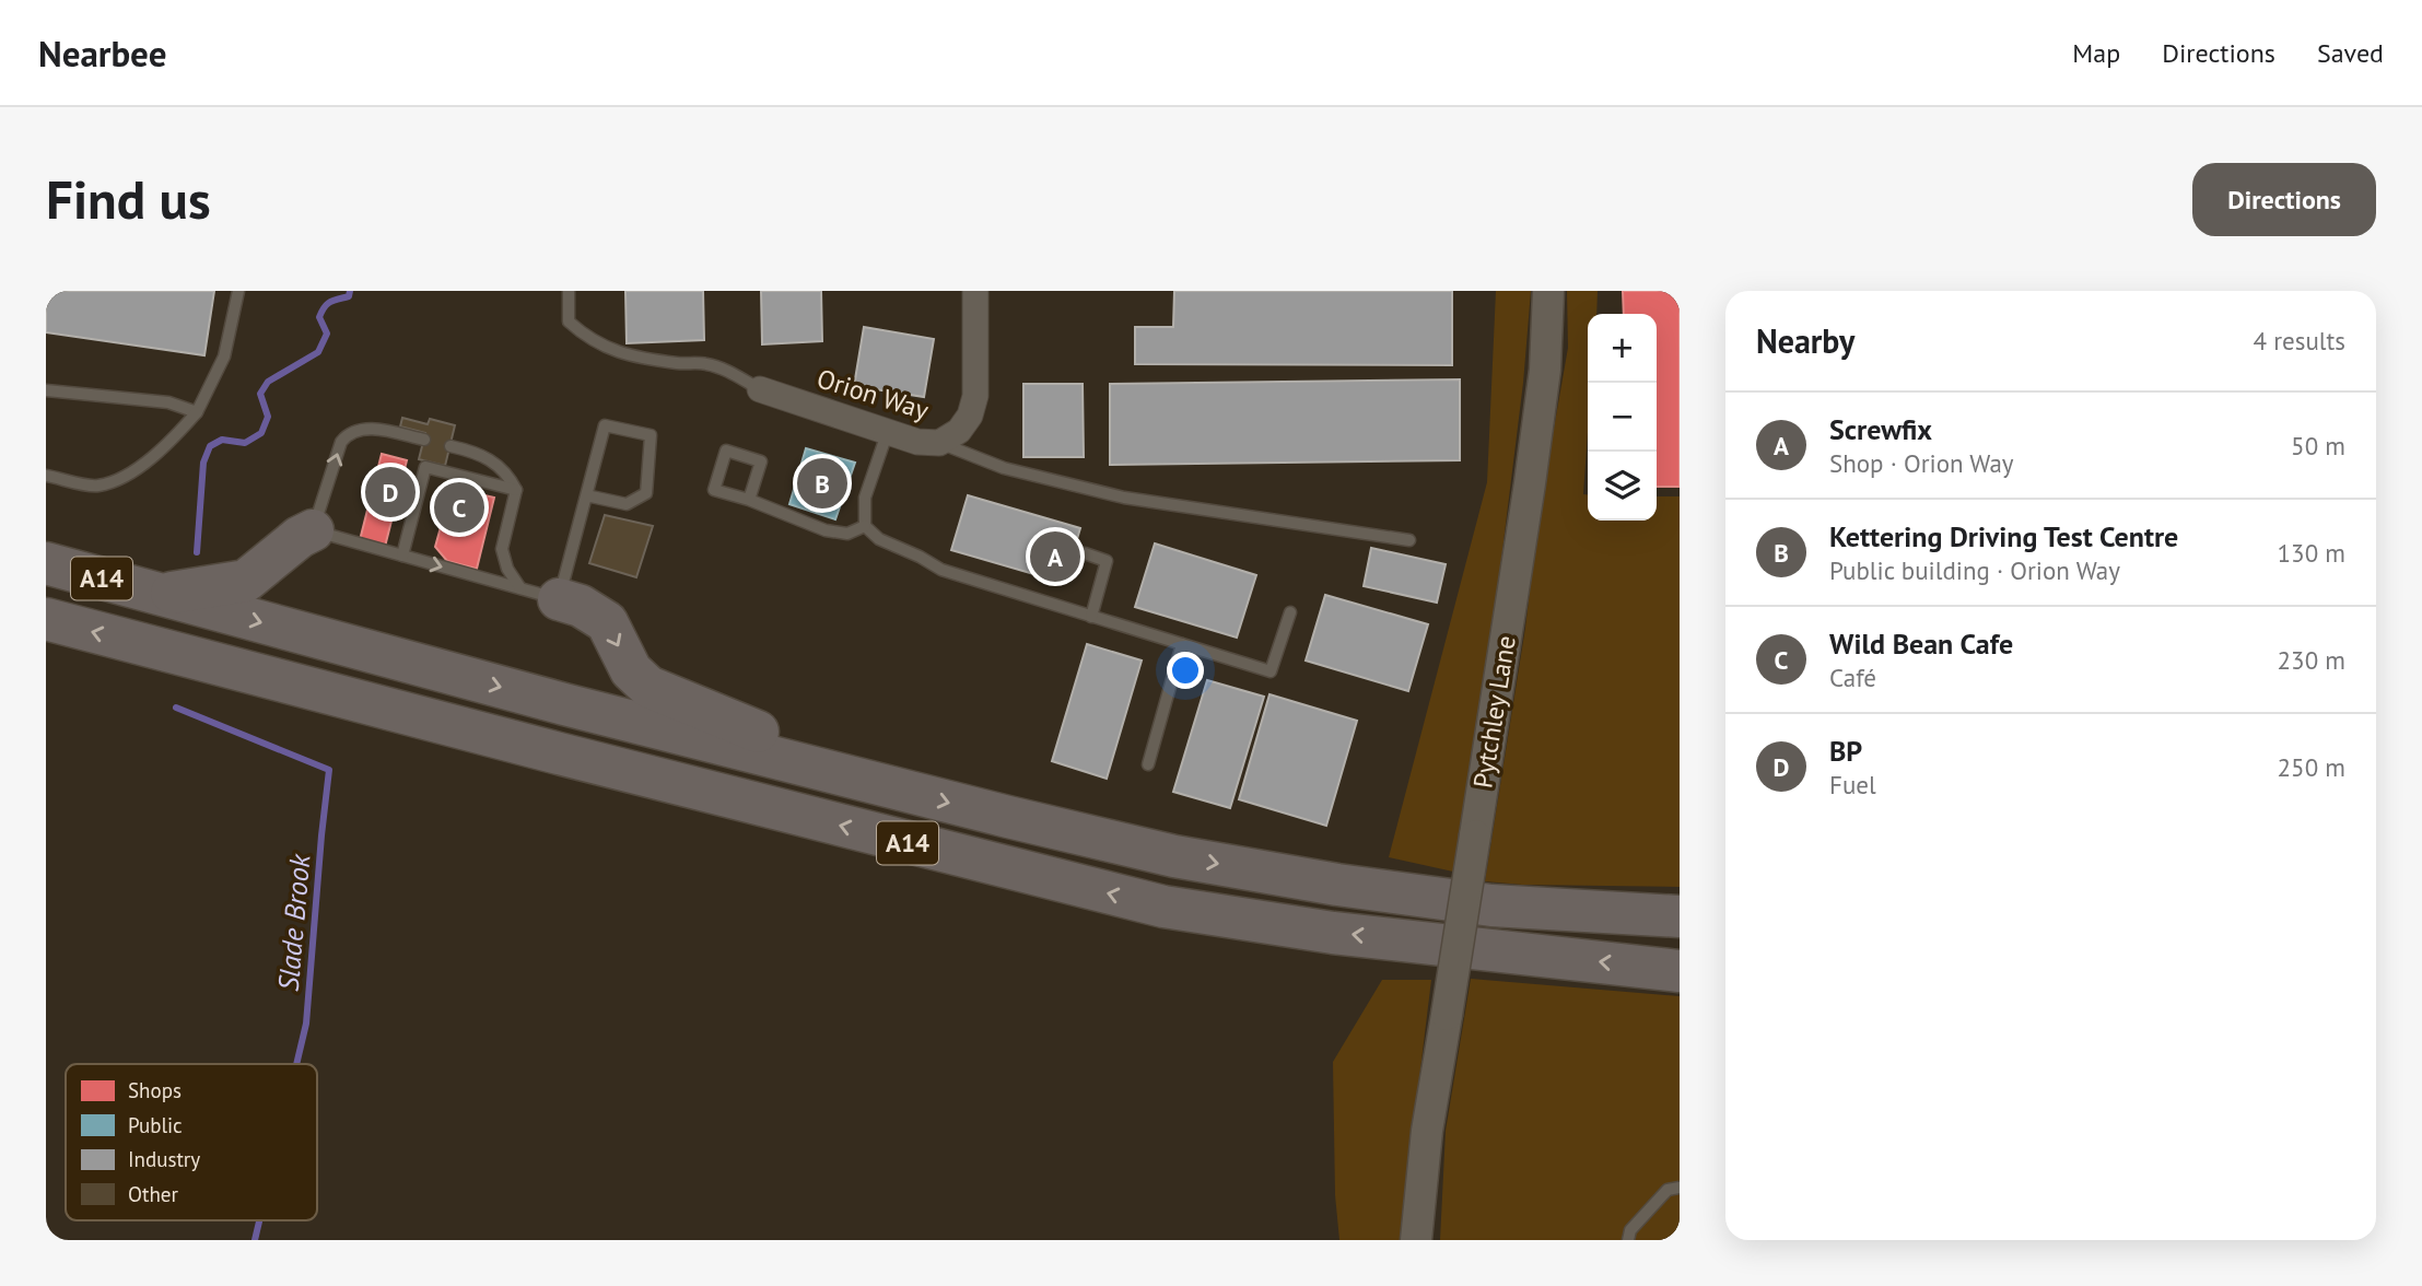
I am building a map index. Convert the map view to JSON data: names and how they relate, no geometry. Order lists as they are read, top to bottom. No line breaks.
{"streets":{"highway":["A14"],"street":["Orion Way","Pytchley Lane"]},"water":["Slade Brook"],"legend":["Shops","Public","Industry","Other"],"page":{"header":"Nearbee","nav":["Map","Directions","Saved"],"buttons":"Directions","title":"Find us","heading":["Nearby","4 results"],"map_buttons":["+","−"],"list":[{"mark":"A","name":"Screwfix","note":"Shop · Orion Way","value":"50 m"},{"mark":"B","name":"Kettering Driving Test Centre","note":"Public building · Orion Way","value":"130 m"},{"mark":"C","name":"Wild Bean Cafe","note":"Café","value":"230 m"},{"mark":"D","name":"BP","note":"Fuel","value":"250 m"}],"pins":["B","D","C","A"]}}
